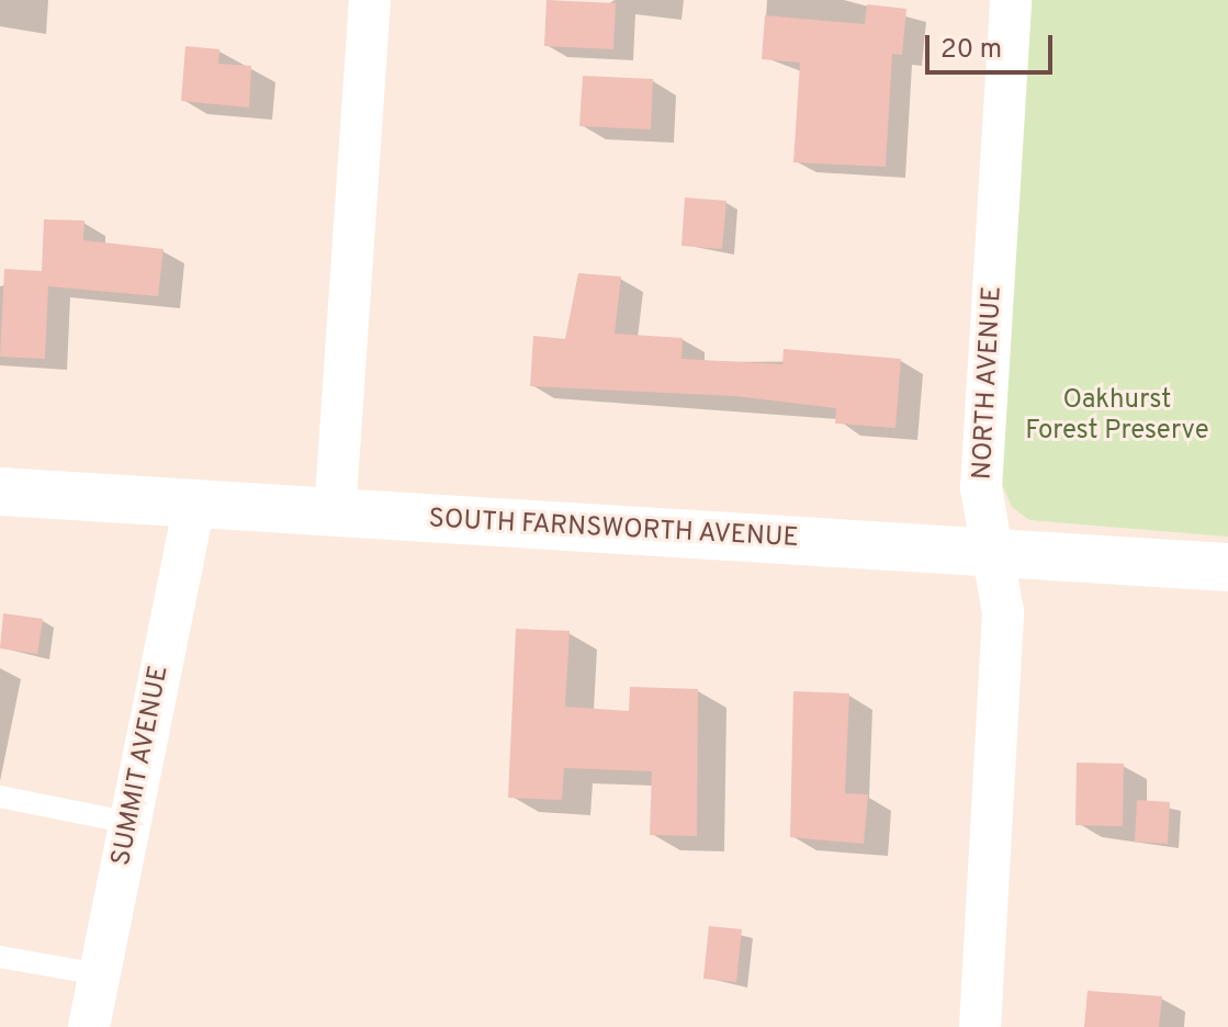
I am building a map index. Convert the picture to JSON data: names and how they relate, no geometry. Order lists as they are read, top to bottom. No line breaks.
{"streets":{"street":["NORTH AVENUE","SOUTH FARNSWORTH AVENUE","SUMMIT AVENUE"]},"crossings":[["NORTH AVENUE","SOUTH FARNSWORTH AVENUE"],["SOUTH FARNSWORTH AVENUE","SUMMIT AVENUE"]],"parks":["Oakhurst Forest Preserve"],"scale_bar":"20 m"}
